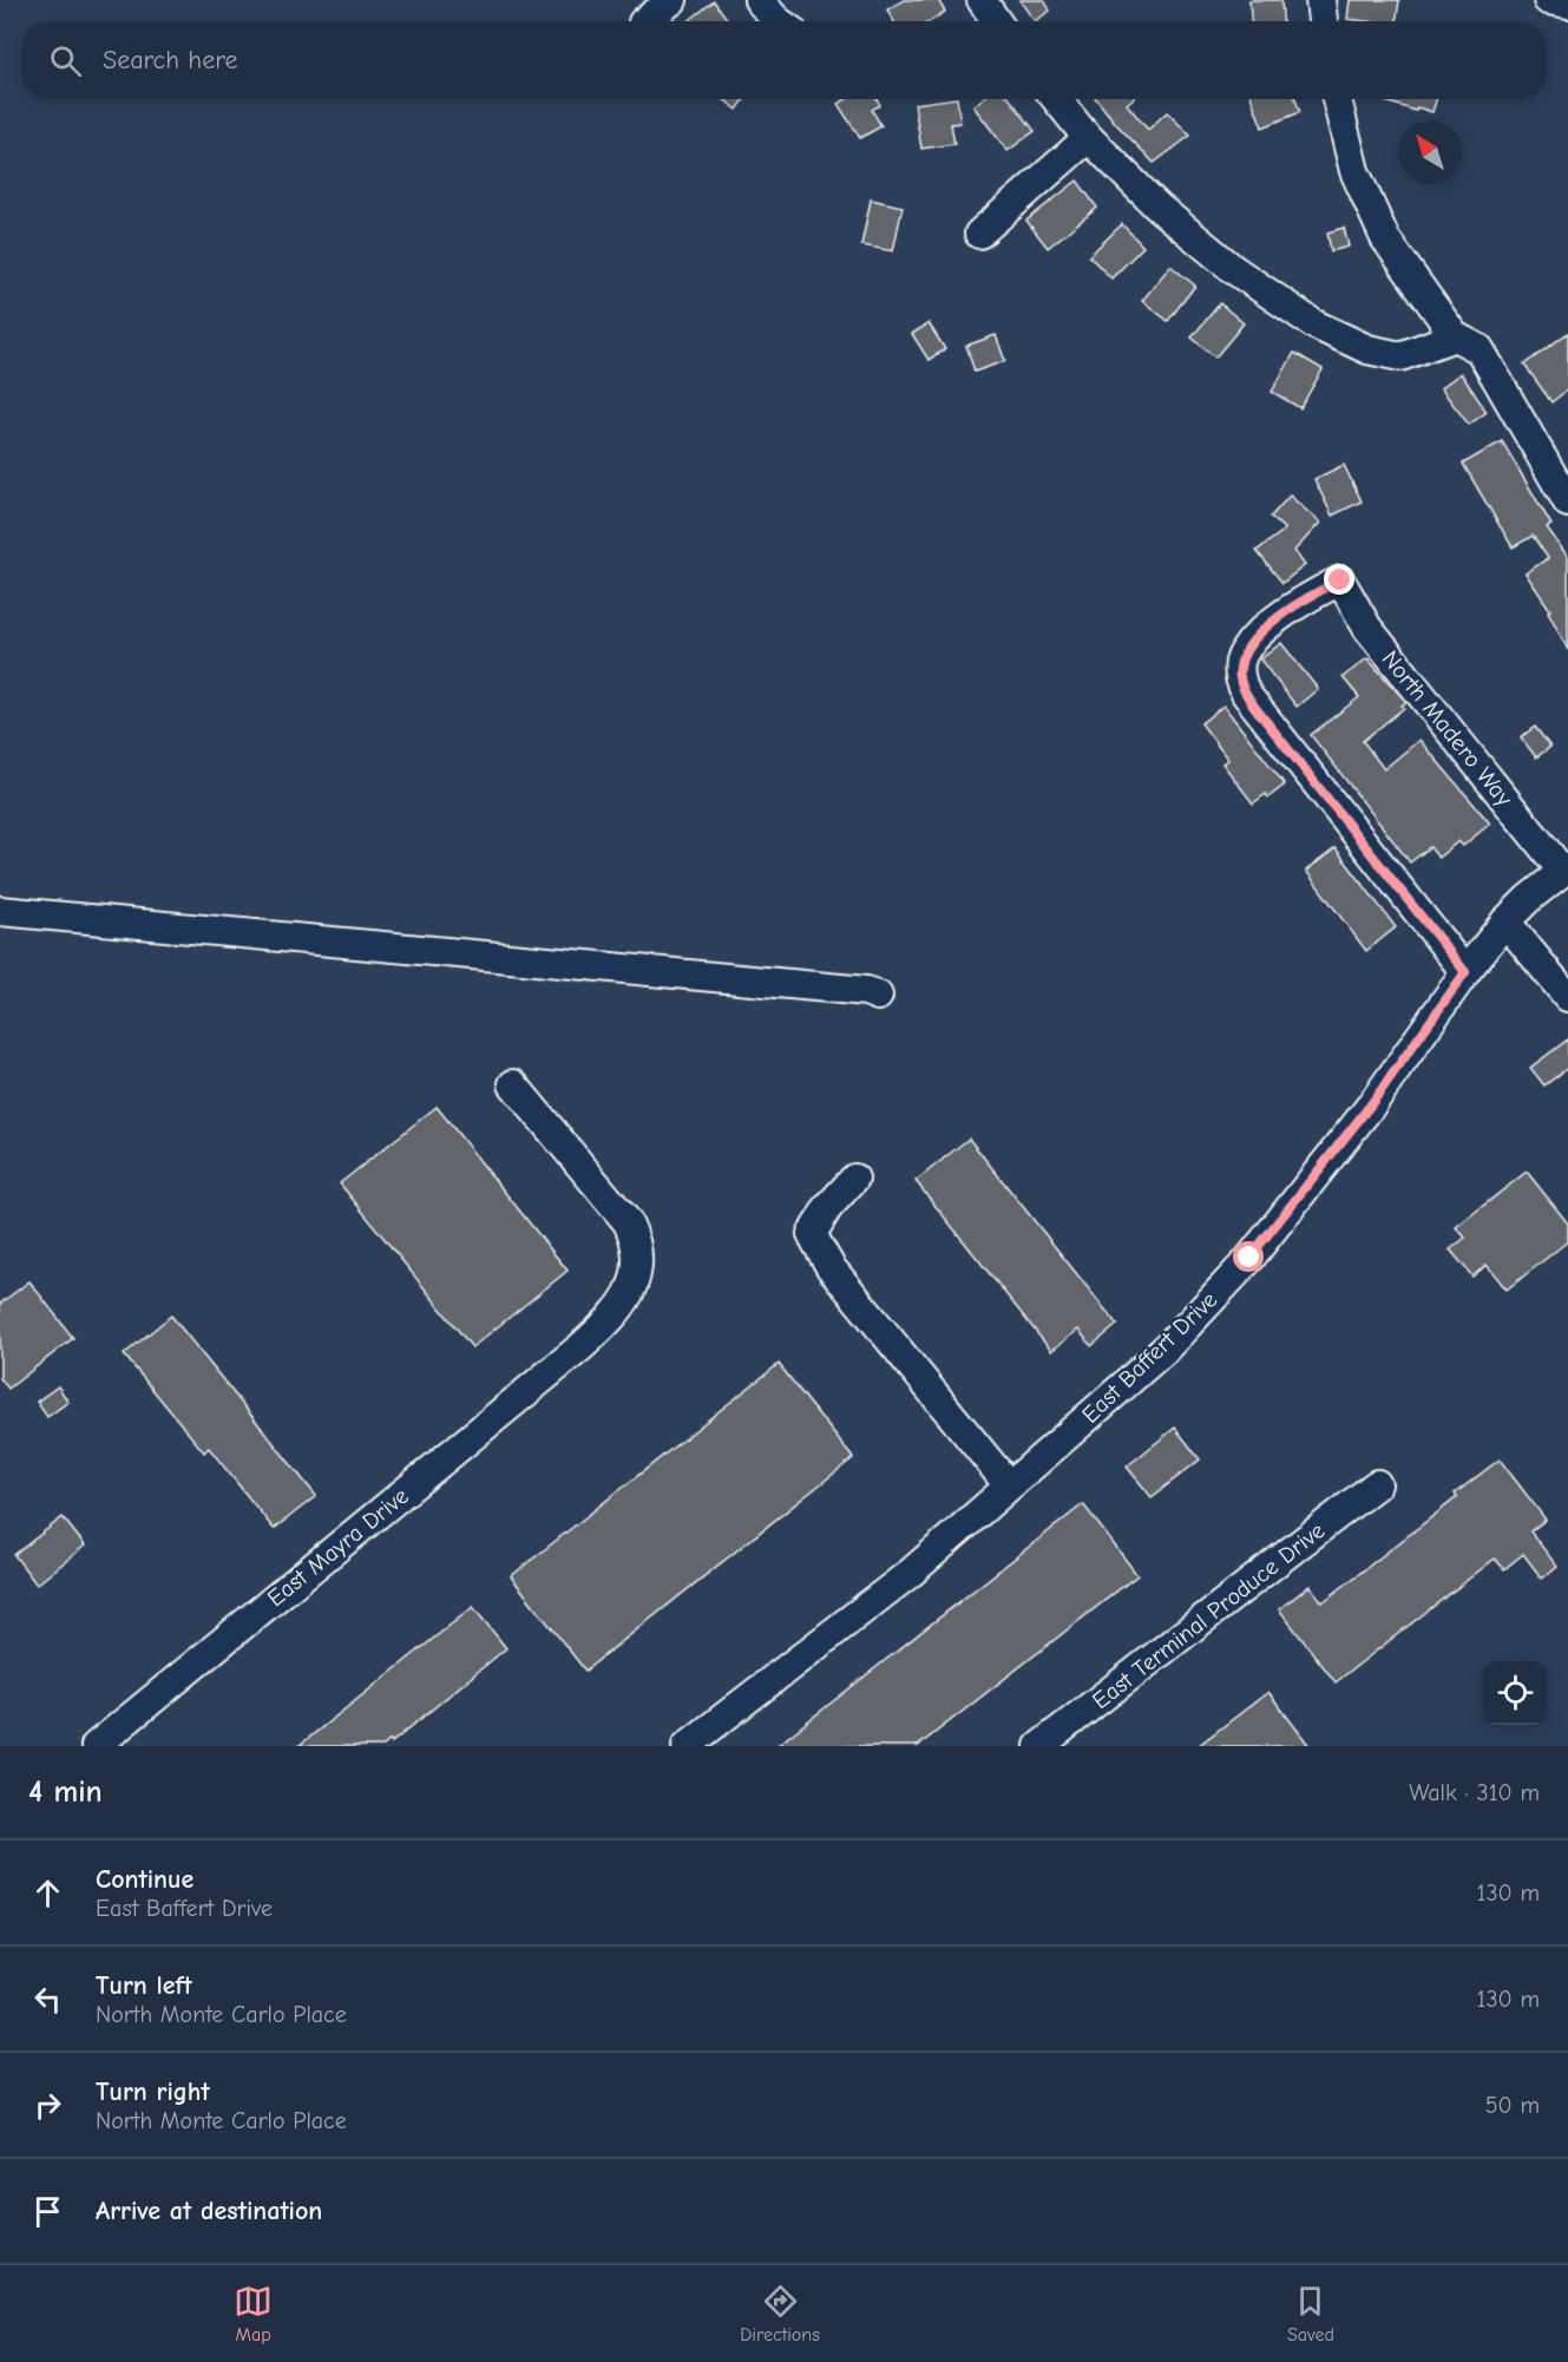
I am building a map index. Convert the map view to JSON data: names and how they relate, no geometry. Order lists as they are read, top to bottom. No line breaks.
{"streets":{"street":["North Madero Way","East Baffert Drive","East Mayra Drive","East Terminal Produce Drive"]},"crossings":[["North Madero Way","East Baffert Drive"]],"north":"top left","page":{"search":"Search here","heading":["4 min","Walk · 310 m"],"list":[["Continue","East Baffert Drive","130 m"],["Turn left","North Monte Carlo Place","130 m"],["Turn right","North Monte Carlo Place","50 m"],"Arrive at destination"],"nav":["Map","Directions","Saved"]}}
